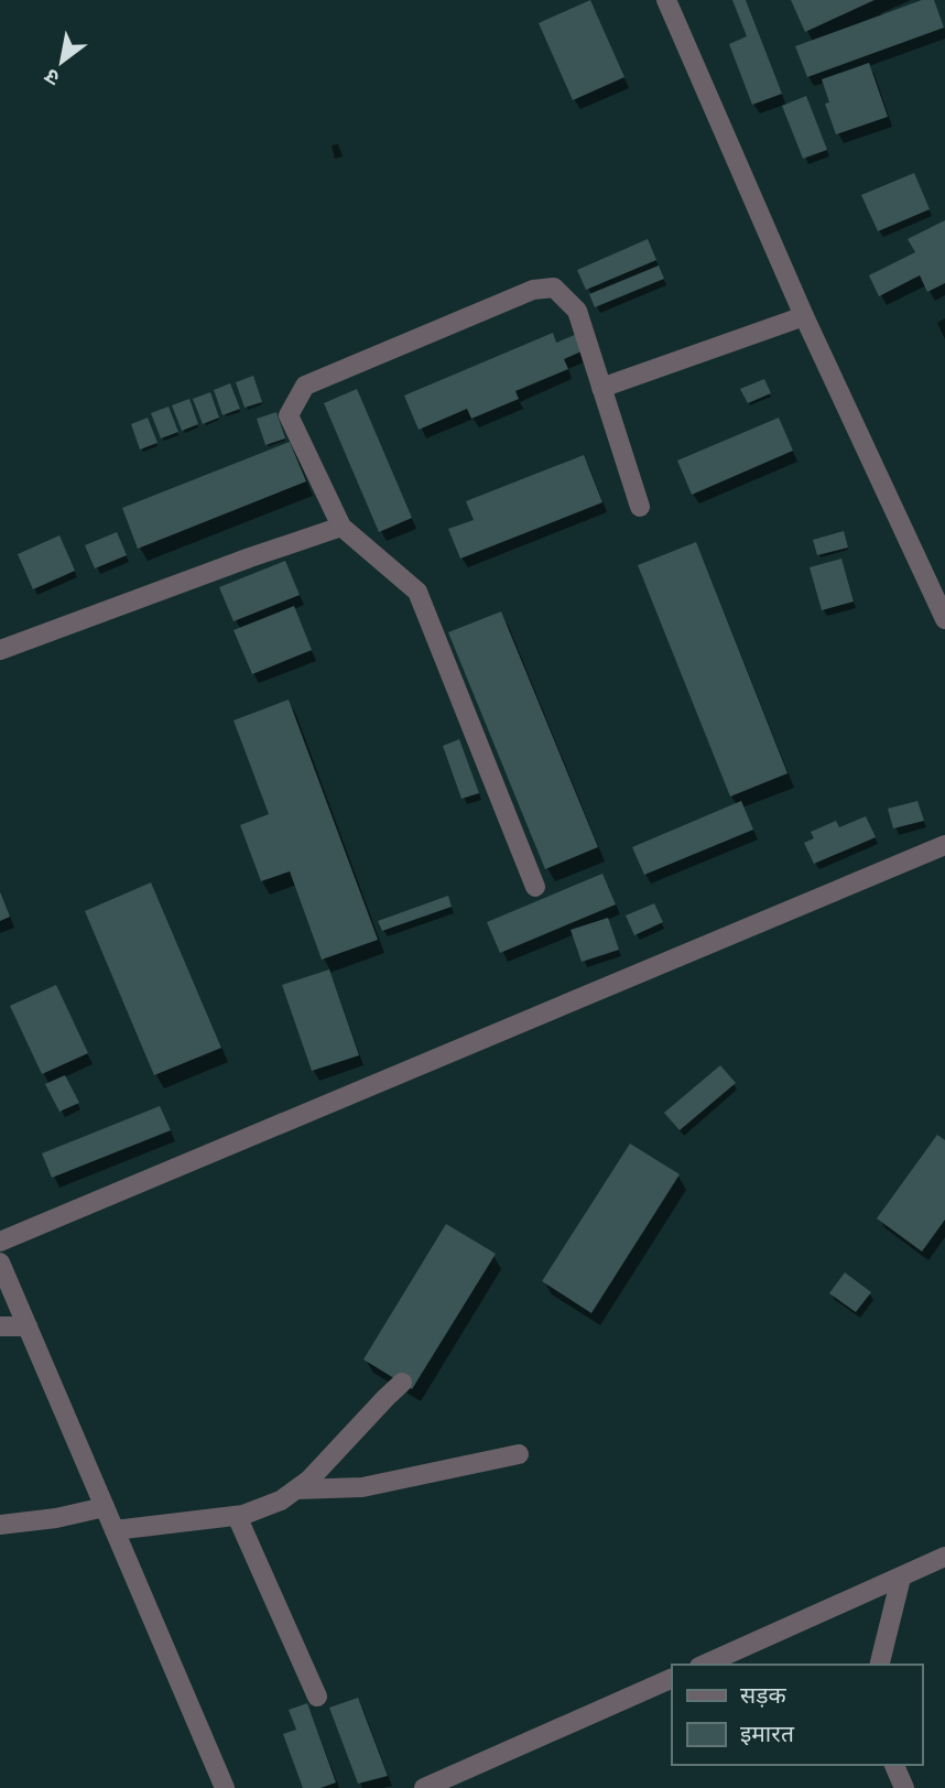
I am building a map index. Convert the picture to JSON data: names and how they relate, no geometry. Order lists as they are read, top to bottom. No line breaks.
{"legend":["सड़क","इमारत"],"north":"bottom left"}
